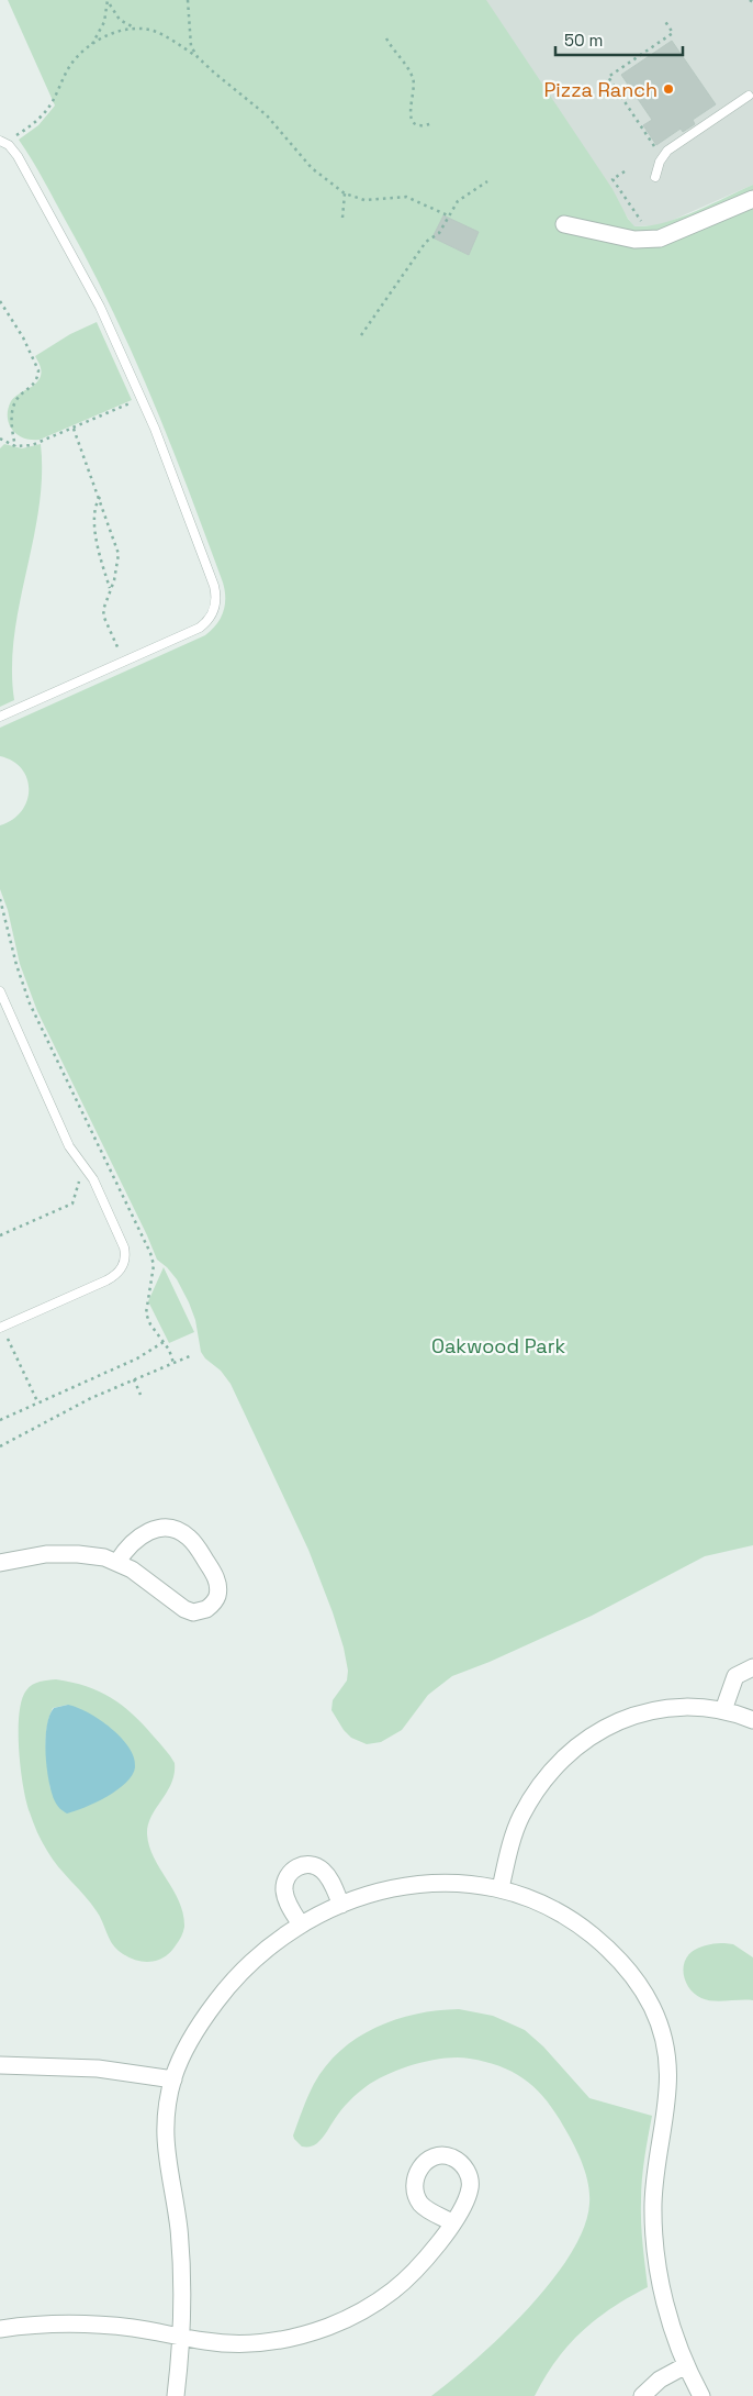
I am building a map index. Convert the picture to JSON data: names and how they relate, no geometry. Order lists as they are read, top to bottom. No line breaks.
{"parks":["Oakwood Park"],"places":["Pizza Ranch"],"scale_bar":"50 m"}
